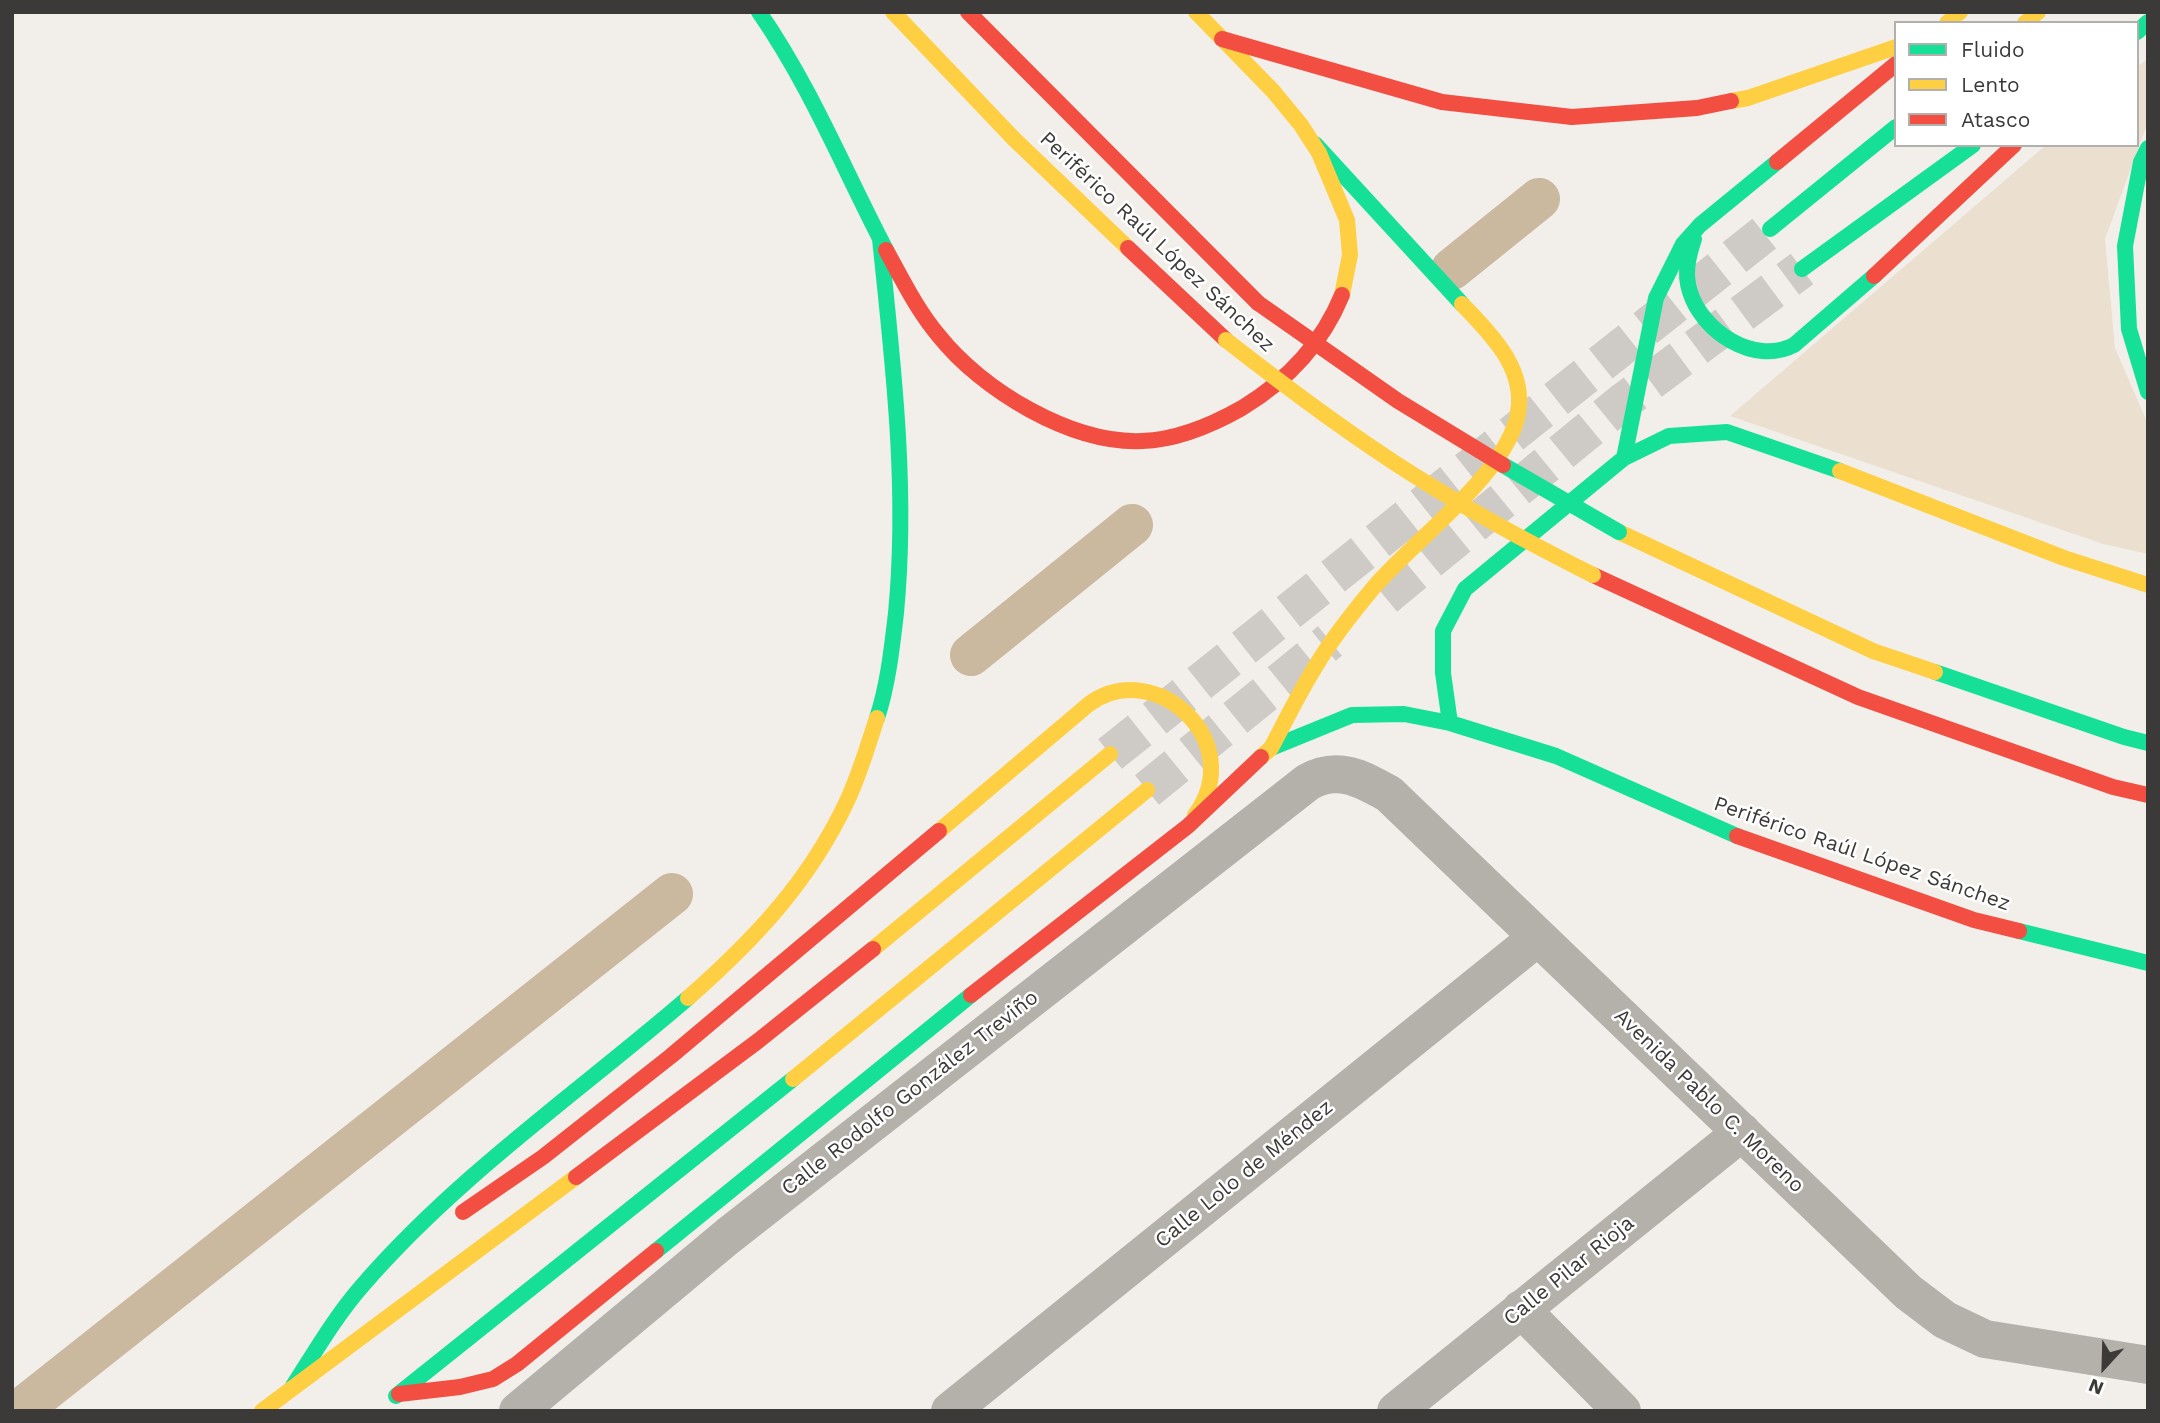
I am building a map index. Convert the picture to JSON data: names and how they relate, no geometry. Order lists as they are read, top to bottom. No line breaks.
{"streets":{"main road":["Periférico Raúl López Sánchez"],"street":["Calle Rodolfo González Treviño","Avenida Pablo C. Moreno","Calle Lolo de Méndez","Calle Pilar Rioja"]},"crossings":[["Calle Rodolfo González Treviño","Avenida Pablo C. Moreno"],["Avenida Pablo C. Moreno","Calle Lolo de Méndez"],["Avenida Pablo C. Moreno","Calle Pilar Rioja"]],"legend":["Fluido","Lento","Atasco"],"north":"bottom"}
